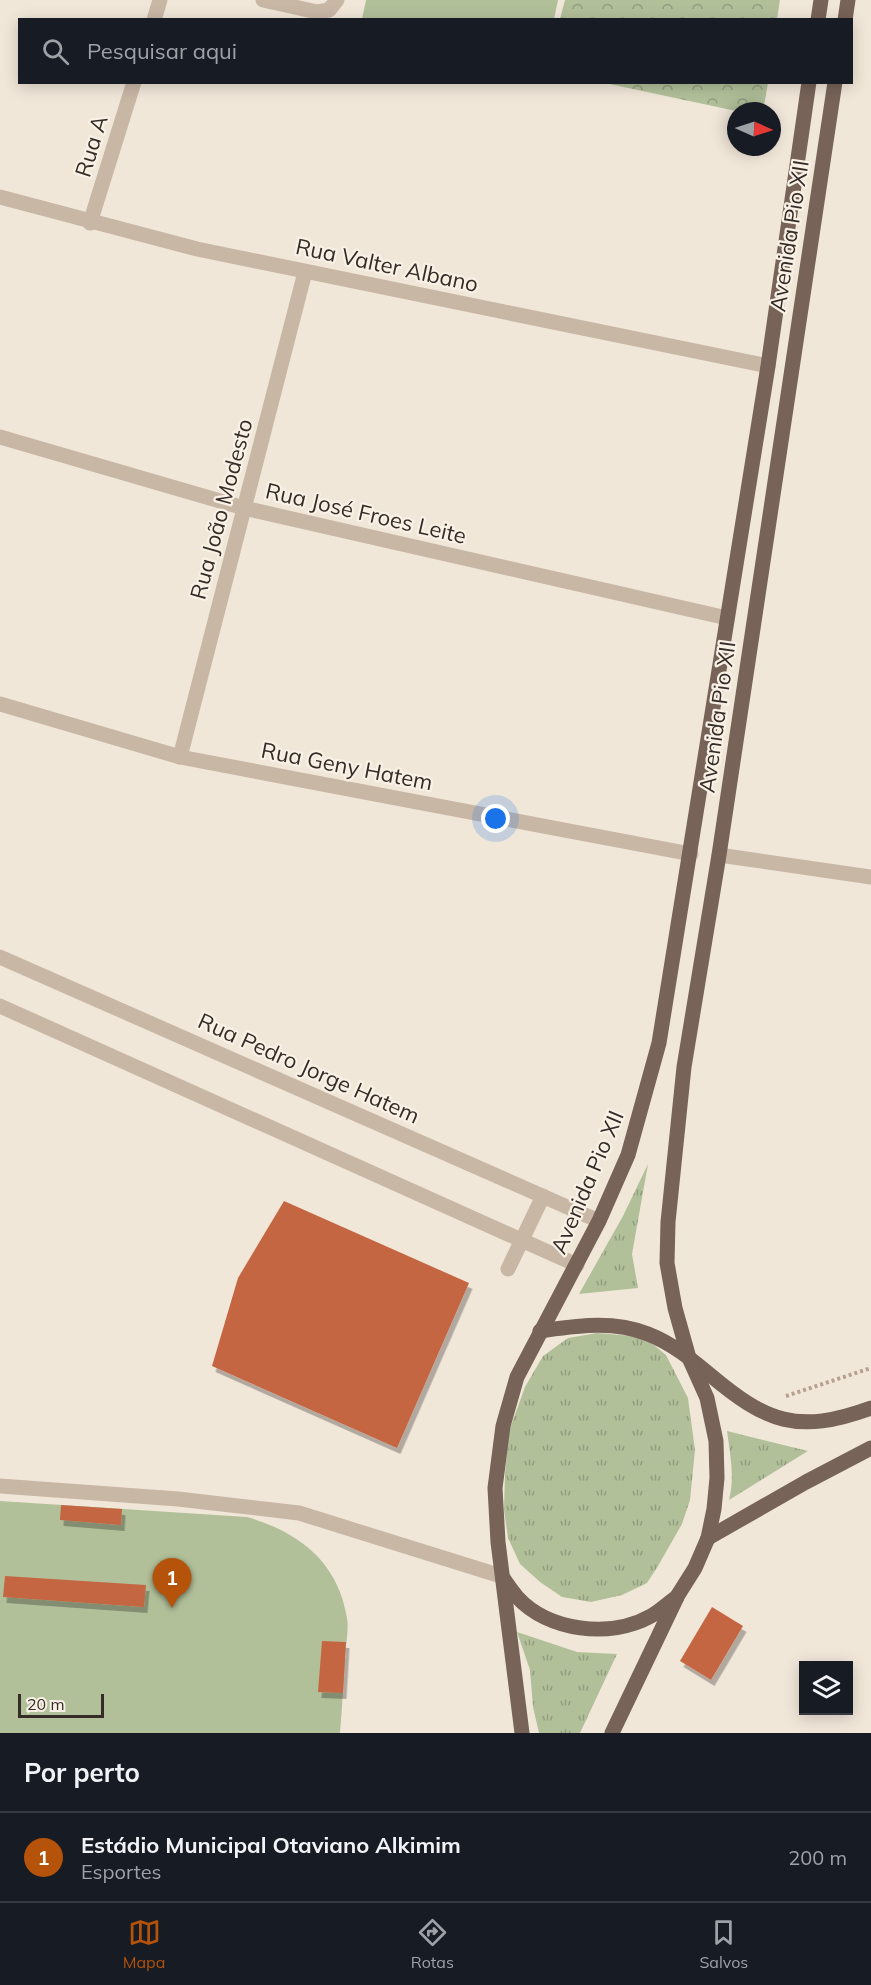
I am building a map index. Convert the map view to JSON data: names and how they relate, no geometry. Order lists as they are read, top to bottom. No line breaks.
{"streets":{"main road":["Avenida Pio XII"],"street":["Rua A","Rua Valter Albano","Rua João Modesto","Rua José Froes Leite","Rua Geny Hatem","Rua Pedro Jorge Hatem"]},"crossings":[["Rua A","Rua Valter Albano"],["Avenida Pio XII","Rua Valter Albano"],["Avenida Pio XII","Rua José Froes Leite"],["Avenida Pio XII","Rua Geny Hatem"],["Avenida Pio XII","Rua Pedro Jorge Hatem"],["Rua Valter Albano","Rua João Modesto"],["Rua João Modesto","Rua José Froes Leite"],["Rua João Modesto","Rua Geny Hatem"]],"scale_bar":"20 m","north":"right","page":{"search":"Pesquisar aqui","pins":"1","scale":"20 m","heading":"Por perto","list":[{"mark":"1","name":"Estádio Municipal Otaviano Alkimim","note":"Esportes","value":"200 m"}],"nav":["Mapa","Rotas","Salvos"]}}
